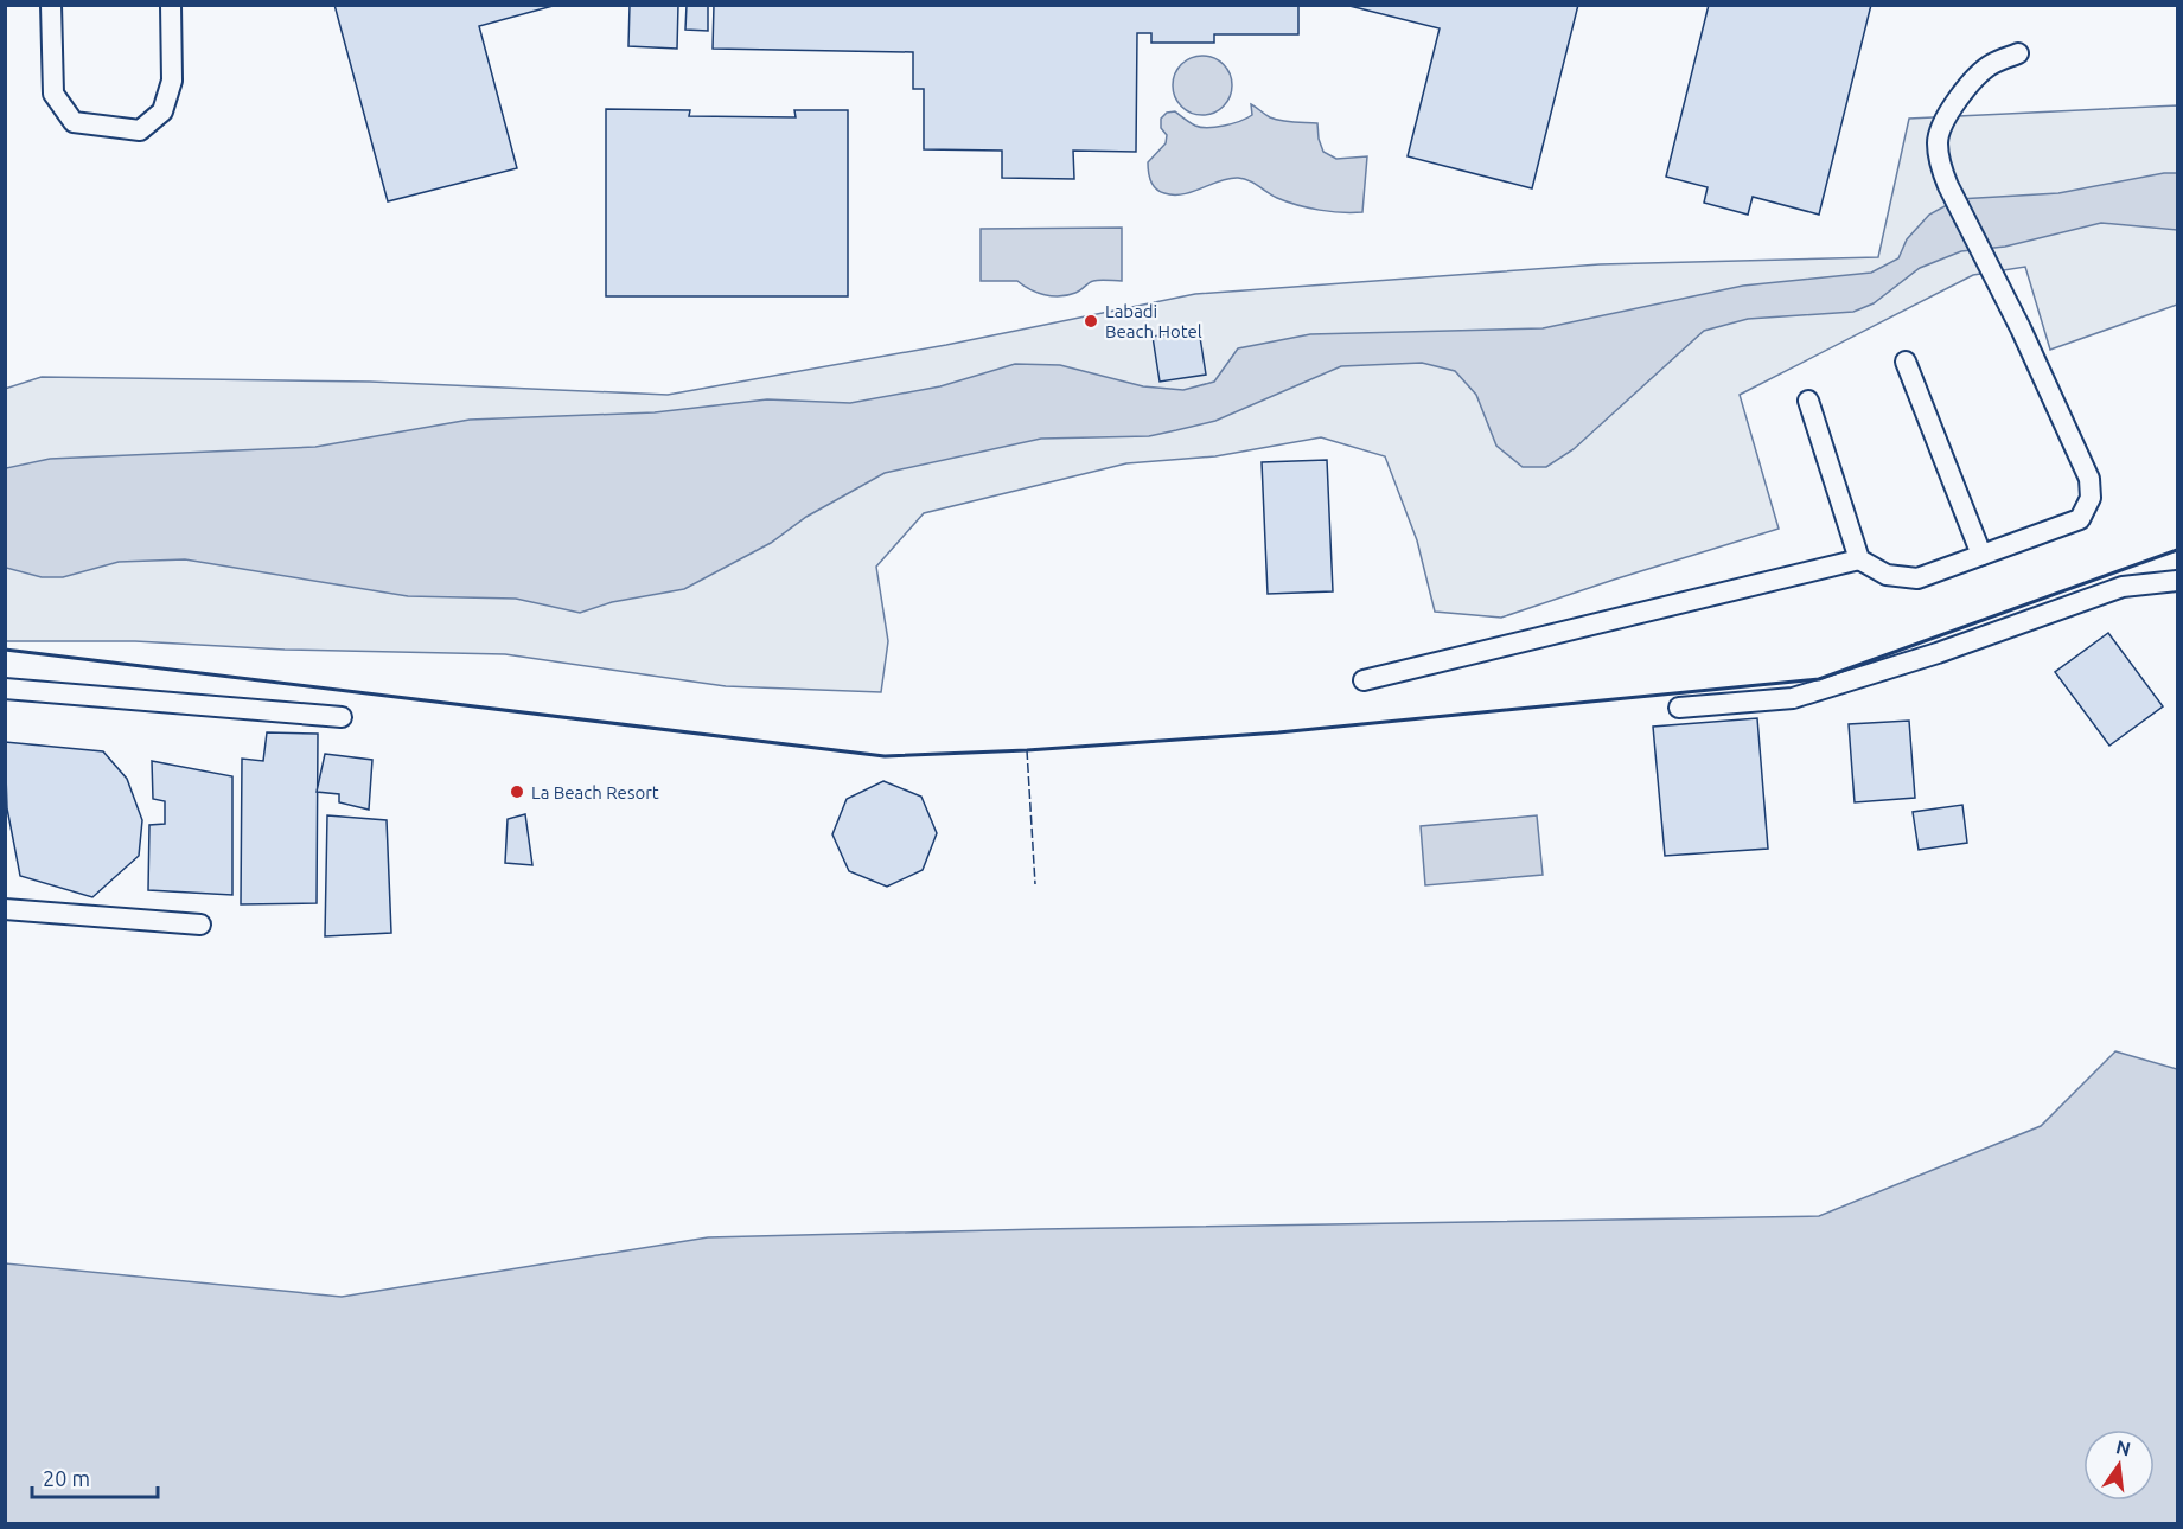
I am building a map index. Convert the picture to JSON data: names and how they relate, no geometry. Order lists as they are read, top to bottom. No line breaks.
{"places":["Labadi Beach Hotel","La Beach Resort"],"scale_bar":"20 m","north":"top"}
